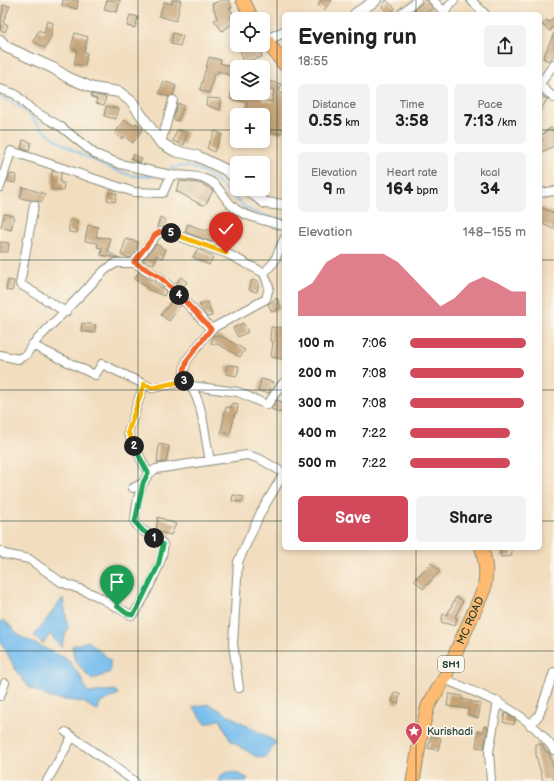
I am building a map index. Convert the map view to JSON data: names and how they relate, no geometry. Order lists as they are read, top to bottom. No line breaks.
{"streets":{"main road":["MC ROAD","SH1"]},"places":{"place":["Kurishadi"]},"page":{"map_buttons":["+","−"],"heading":["Evening run","18:55"],"stats":[["Distance","0.55 km"],["Time","3:58"],["Pace","7:13 /km"],["Elevation","9 m"],["Heart rate","164 bpm"],["kcal","34"]],"chart":["Elevation","148–155 m"],"pins":["5","4","3","2","1"],"list":[{"name":"100 m","note":"7:06"},{"name":"200 m","note":"7:08"},{"name":"300 m","note":"7:08"},{"name":"400 m","note":"7:22"},{"name":"500 m","note":"7:22"}],"buttons":["Save","Share"]}}
